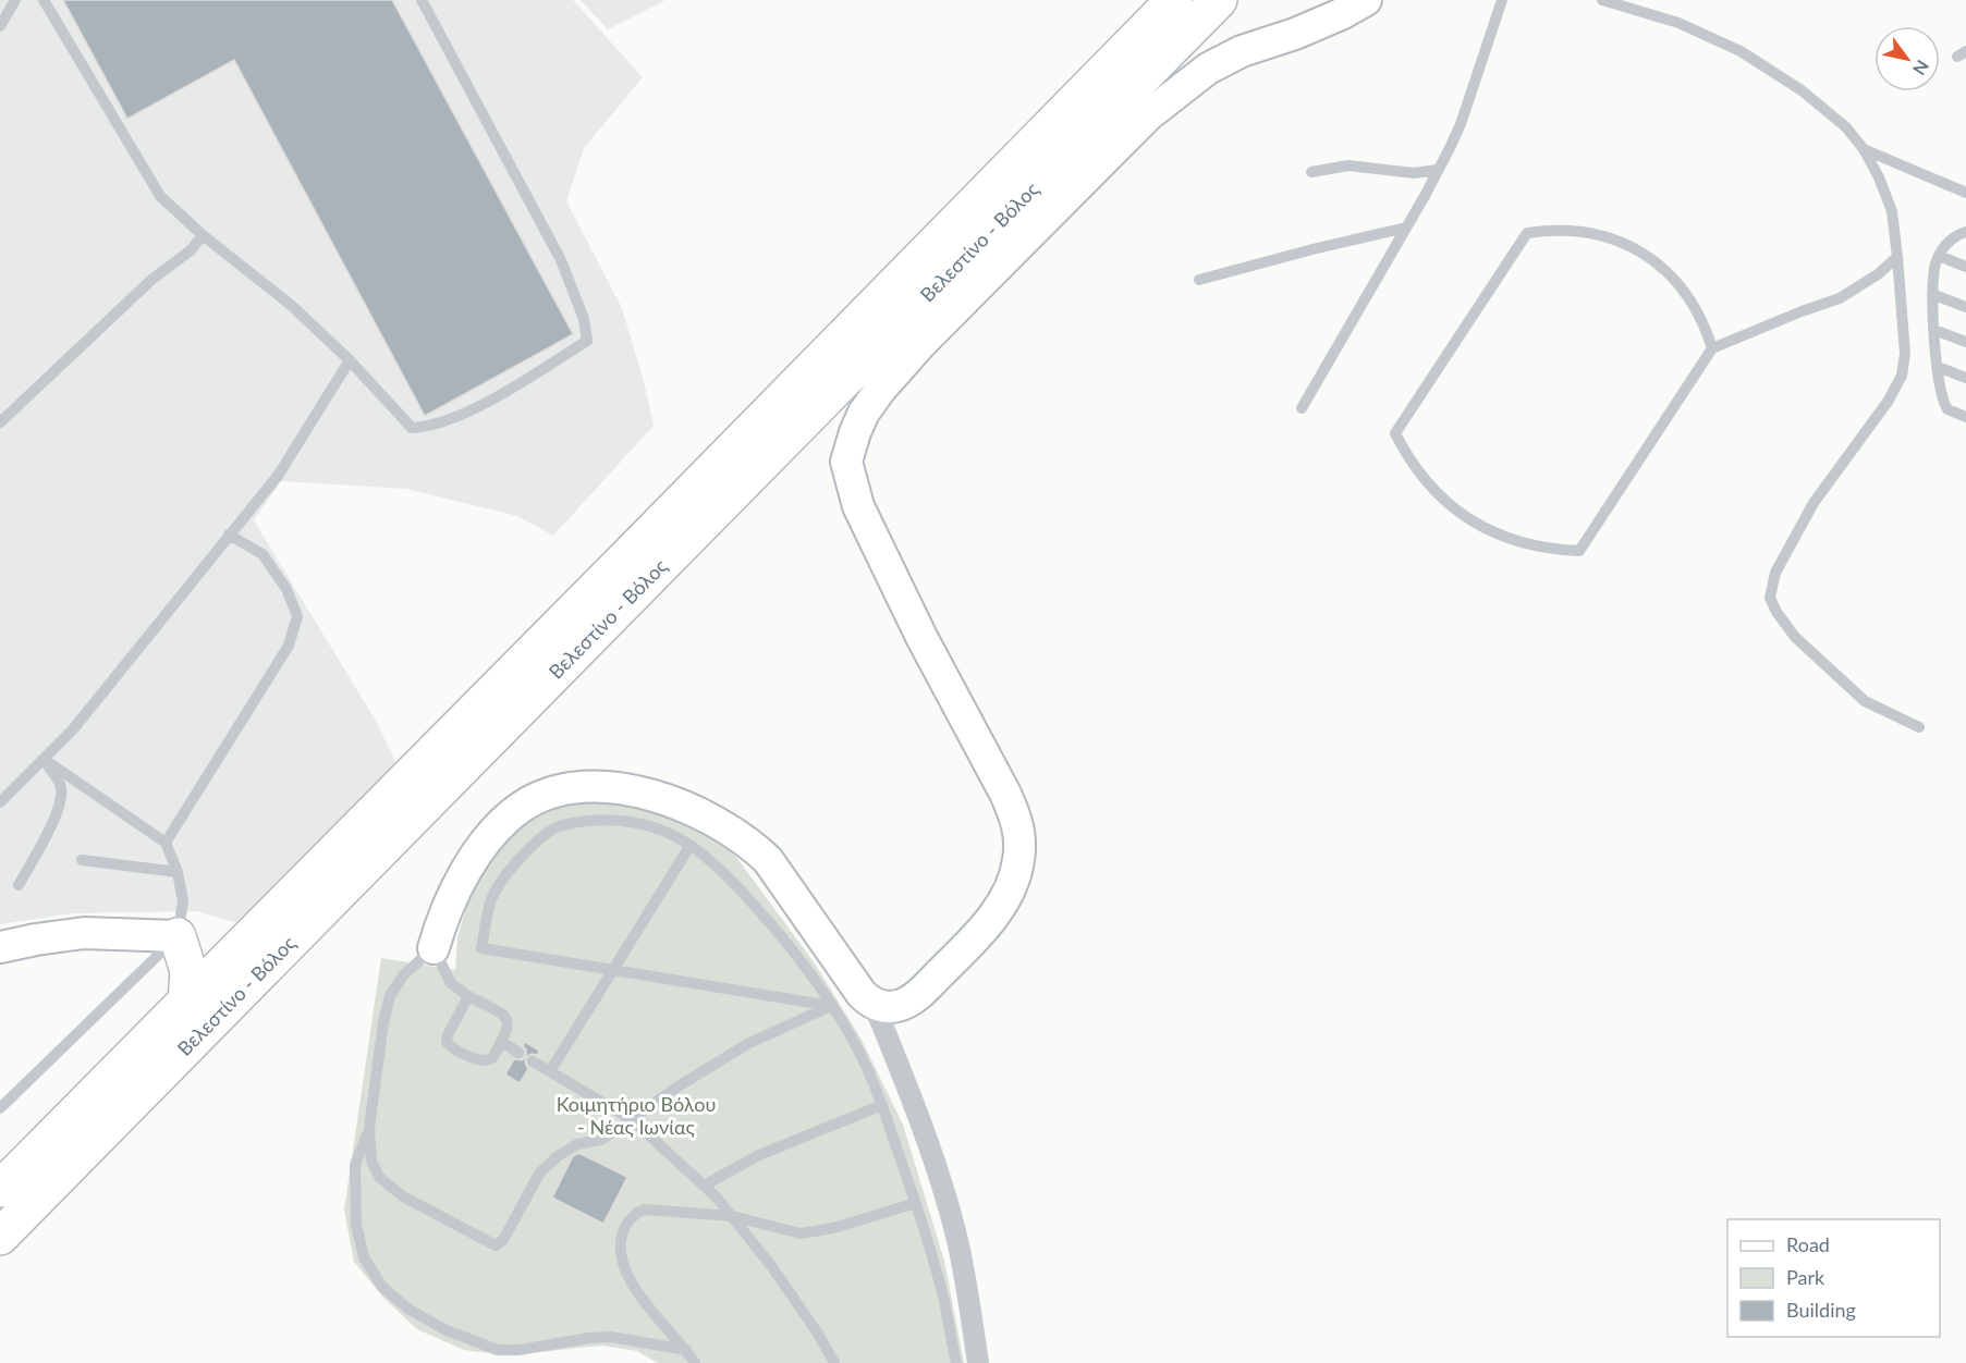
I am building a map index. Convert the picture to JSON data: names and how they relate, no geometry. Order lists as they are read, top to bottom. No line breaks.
{"streets":{"highway":["Βελεστίνο - Βόλος"]},"parks":["Κοιμητήριο Βόλου - Νέας Ιωνίας"],"legend":["Road","Park","Building"],"north":"bottom right"}
